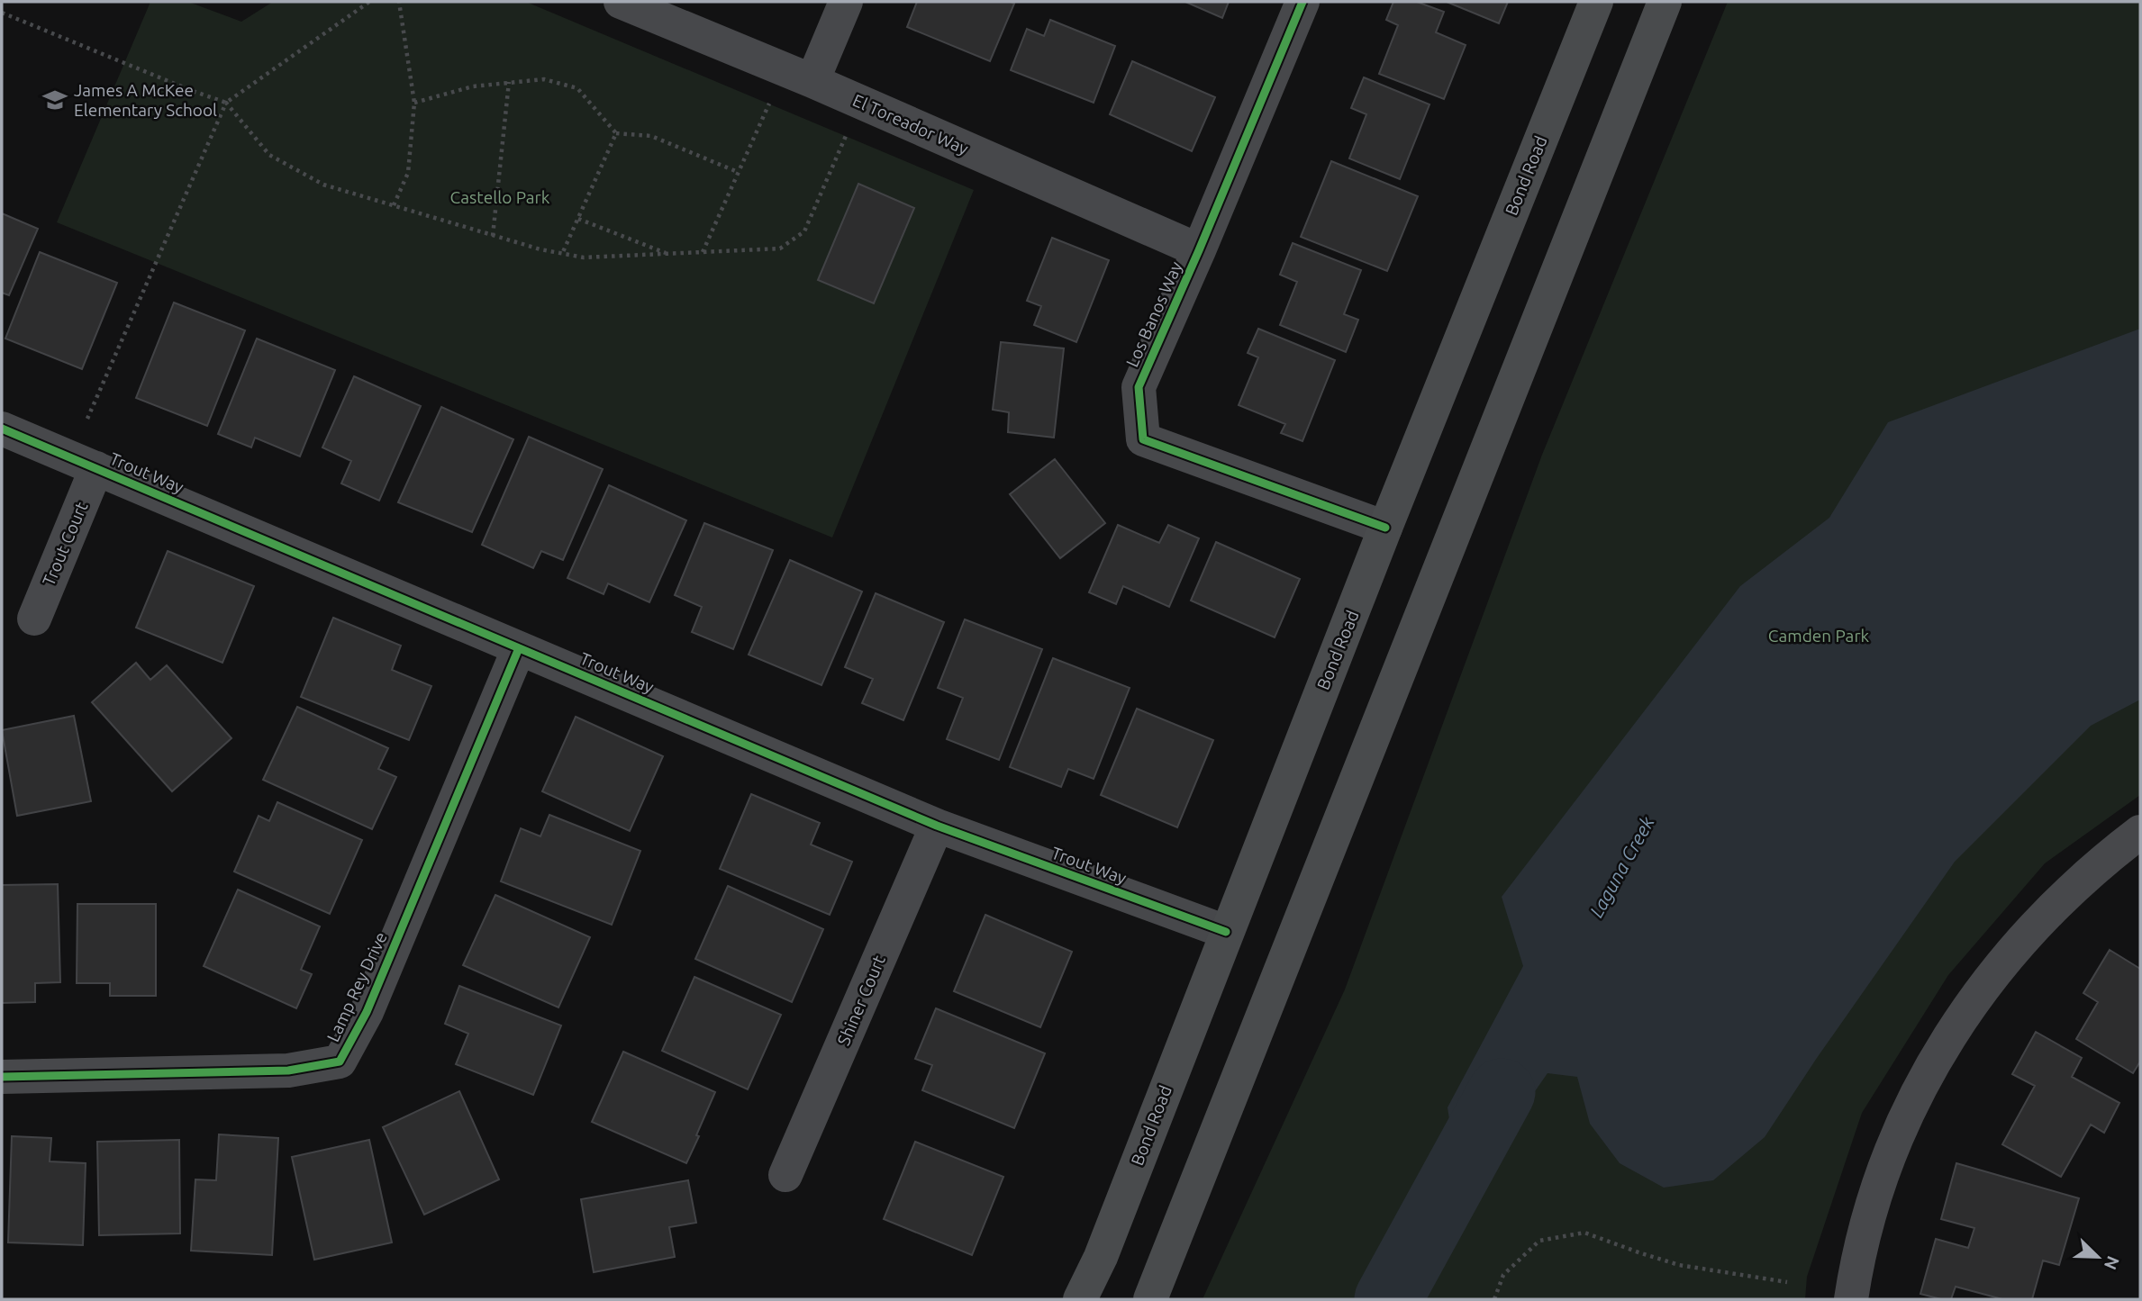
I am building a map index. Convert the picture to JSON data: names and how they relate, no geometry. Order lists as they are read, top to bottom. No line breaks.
{"streets":{"main road":["Bond Road"],"street":["El Toreador Way","Los Banos Way","Trout Way","Trout Court","Lamp Rey Drive","Shiner Court"]},"crossings":[["El Toreador Way","Los Banos Way"],["Bond Road","Los Banos Way"],["Bond Road","Trout Way"],["Trout Way","Trout Court"],["Trout Way","Lamp Rey Drive"],["Trout Way","Shiner Court"]],"water":["Laguna Creek"],"parks":["Castello Park","Camden Park"],"places":{"school or university":["James A McKee Elementary School"]},"north":"bottom right"}
